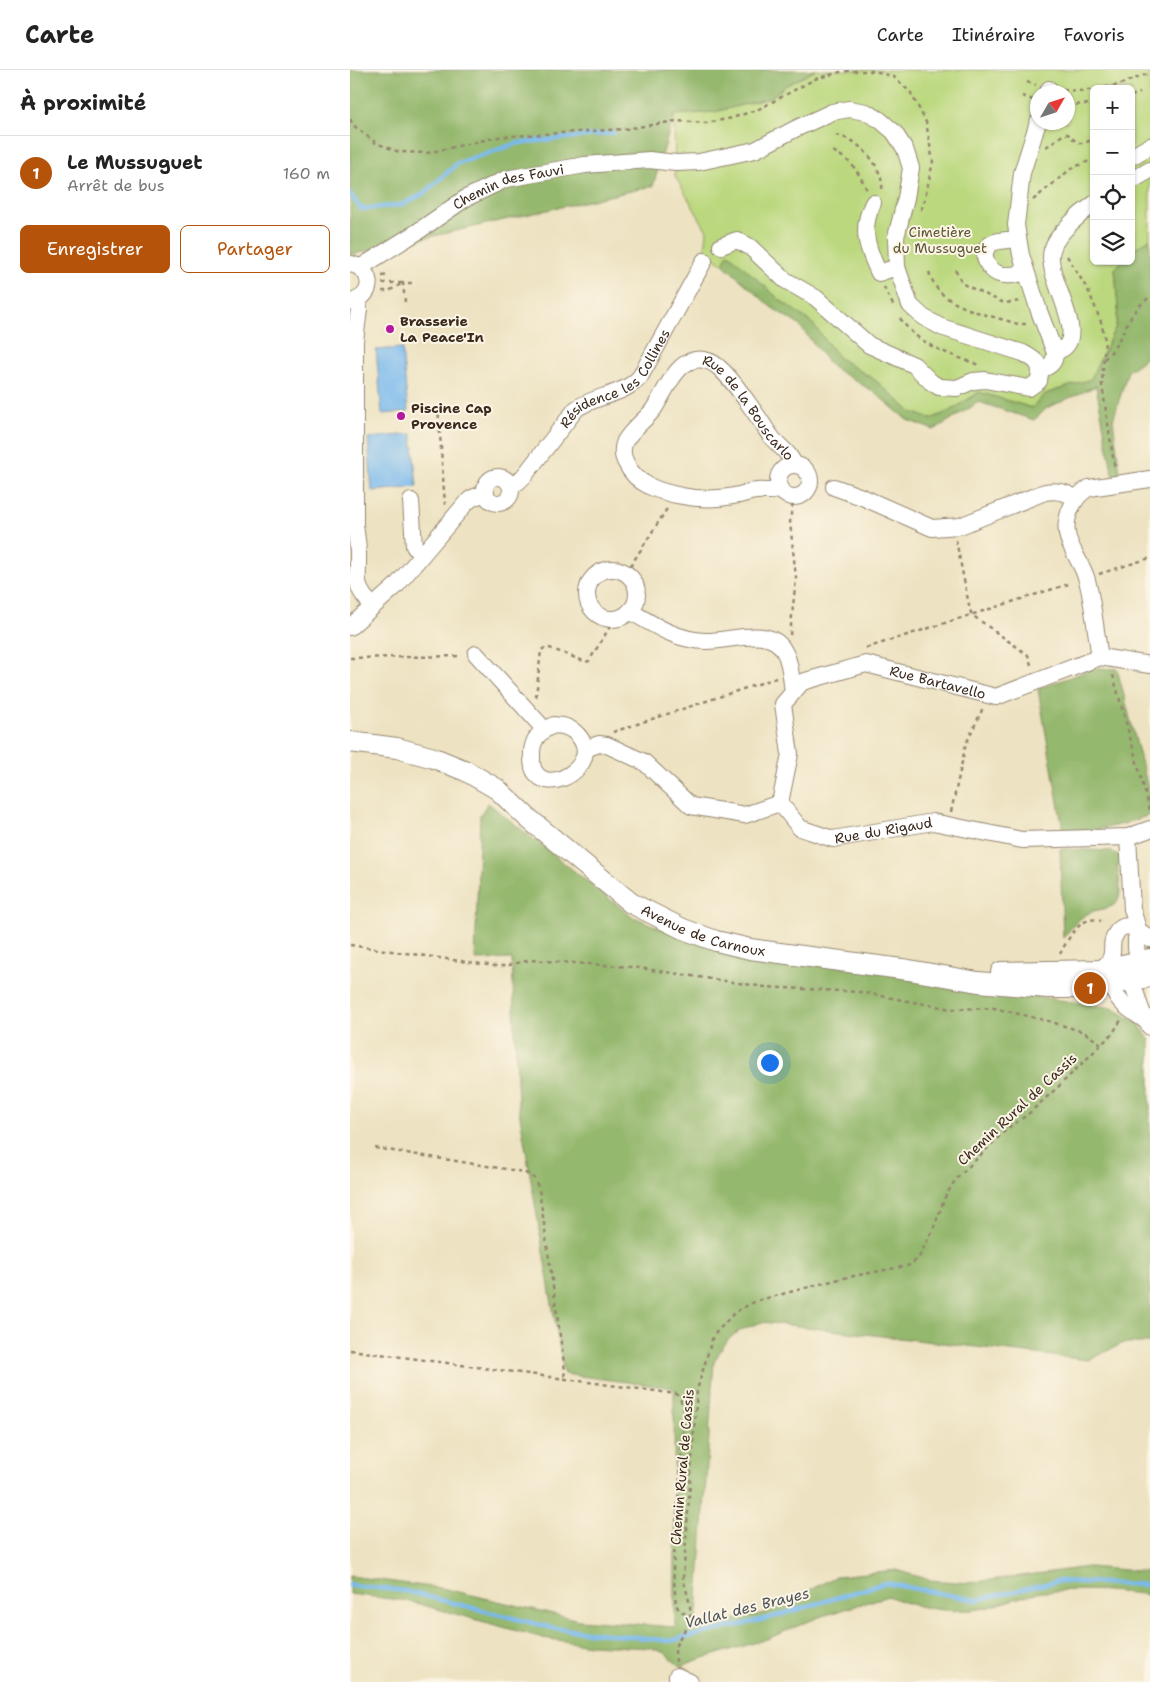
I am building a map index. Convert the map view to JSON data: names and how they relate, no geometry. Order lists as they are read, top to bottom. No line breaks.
{"streets":{"main road":["Avenue de Carnoux"],"street":["Chemin des Fauvi","Résidence les Collines","Rue de la Bouscarlo","Rue Bartavello","Rue du Rigaud"],"path":["Chemin Rural de Cassis"]},"water":["Vallat des Brayes"],"parks":["Cimetière du Mussuguet"],"places":["Brasserie La Peace'In","Piscine Cap Provence"],"north":"top right","page":{"header":"Carte","nav":["Carte","Itinéraire","Favoris"],"heading":"À proximité","map_buttons":["+","−"],"list":[{"mark":"1","name":"Le Mussuguet","note":"Arrêt de bus","value":"160 m"}],"buttons":["Enregistrer","Partager"],"pins":"1"}}
